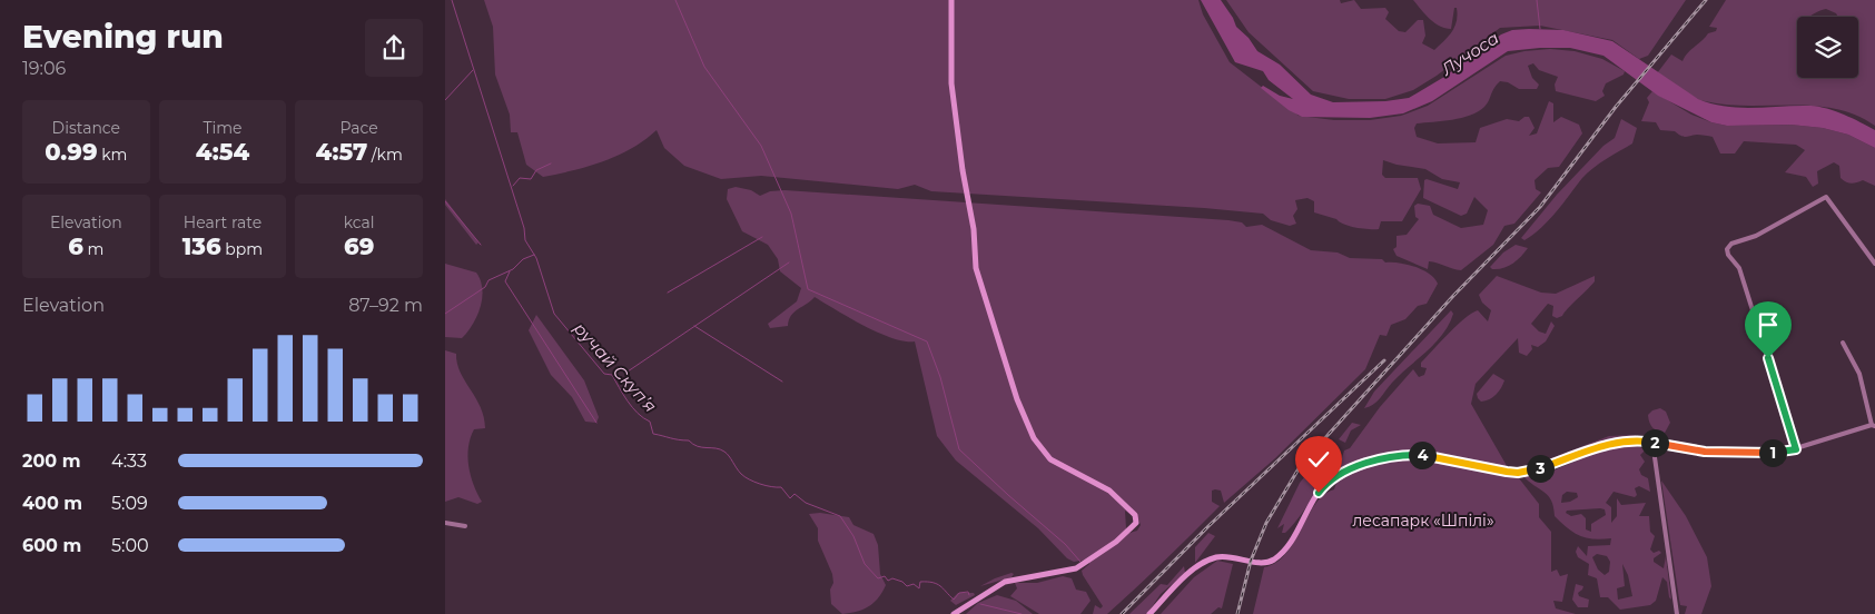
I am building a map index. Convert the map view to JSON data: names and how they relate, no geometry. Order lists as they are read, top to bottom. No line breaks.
{"water":["Лучоса","ручай Скупʼя"],"parks":["лесапарк «Шпілі»"],"page":{"heading":["Evening run","19:06"],"stats":[["Distance","0.99 km"],["Time","4:54"],["Pace","4:57 /km"],["Elevation","6 m"],["Heart rate","136 bpm"],["kcal","69"]],"chart":["Elevation","87–92 m"],"pins":["2","1","4","3"],"list":[{"name":"200 m","note":"4:33"},{"name":"400 m","note":"5:09"},{"name":"600 m","note":"5:00"}]}}
